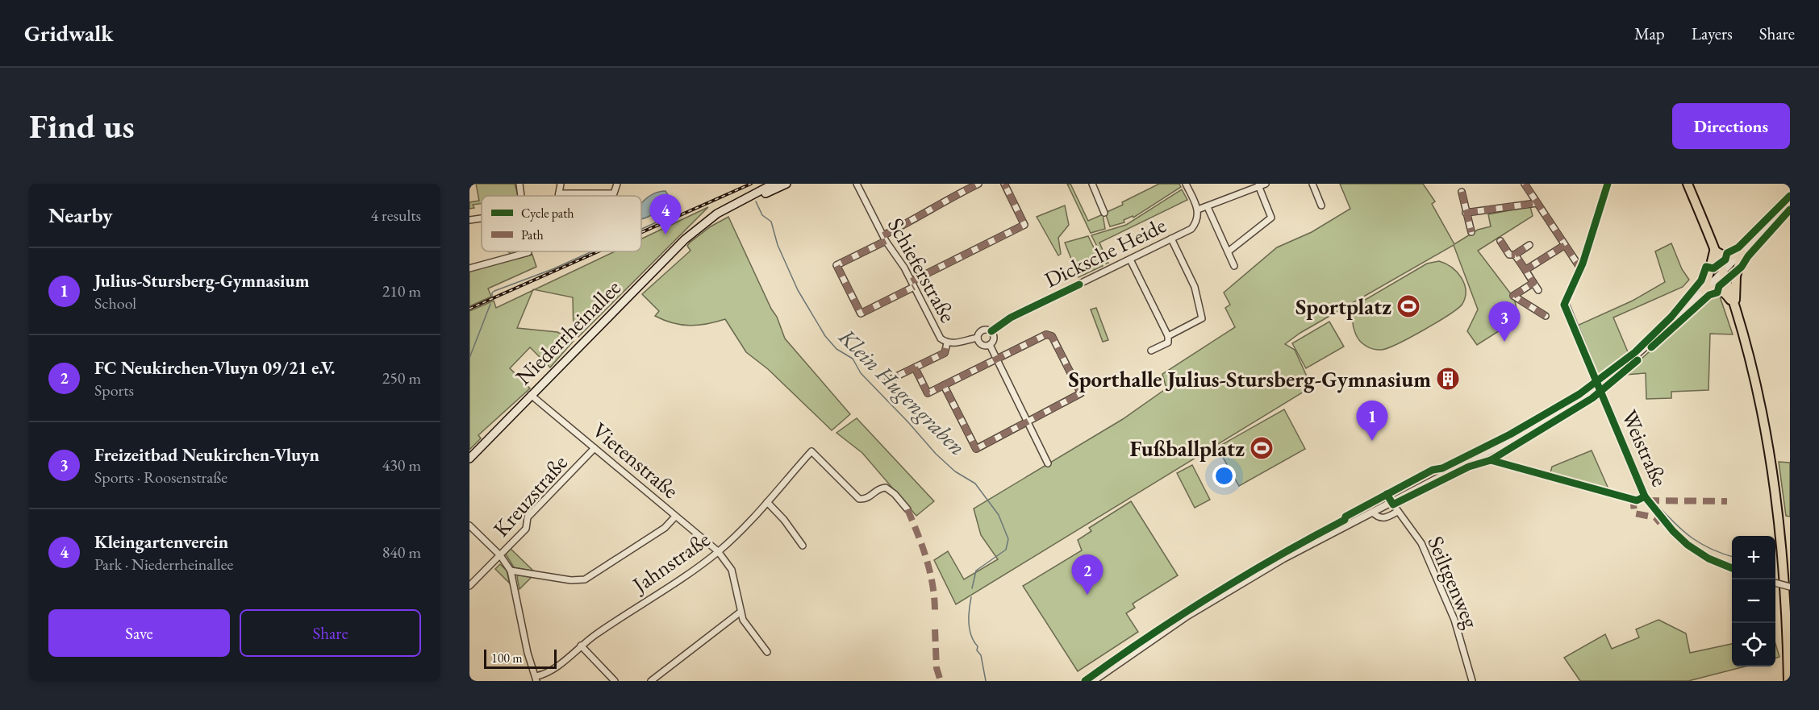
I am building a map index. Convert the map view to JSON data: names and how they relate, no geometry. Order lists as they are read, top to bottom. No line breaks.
{"streets":{"main road":["Niederrheinallee"],"street":["Dicksche Heide","Schieferstraße","Weistraße","Vietenstraße","Kreuzstraße","Jahnstraße","Seiltgenweg"]},"crossings":[["Dicksche Heide","Schieferstraße"],["Niederrheinallee","Vietenstraße"],["Vietenstraße","Kreuzstraße"],["Vietenstraße","Jahnstraße"]],"water":["Klein Hugengraben"],"places":{"sports":["Sportplatz","Fußballplatz"],"building":["Sporthalle Julius-Stursberg-Gymnasium"]},"legend":["Cycle path","Path"],"scale_bar":"100 m","page":{"header":"Gridwalk","nav":["Map","Layers","Share"],"buttons":["Directions",["Save","Share"]],"title":"Find us","heading":["Nearby","4 results"],"pins":["4","3","1","2"],"list":[{"mark":"1","name":"Julius-Stursberg-Gymnasium","note":"School","value":"210 m"},{"mark":"2","name":"FC Neukirchen-Vluyn 09/21 e.V.","note":"Sports","value":"250 m"},{"mark":"3","name":"Freizeitbad Neukirchen-Vluyn","note":"Sports · Roosenstraße","value":"430 m"},{"mark":"4","name":"Kleingartenverein","note":"Park · Niederrheinallee","value":"840 m"}],"map_buttons":["+","−"],"scale":"100 m"}}
